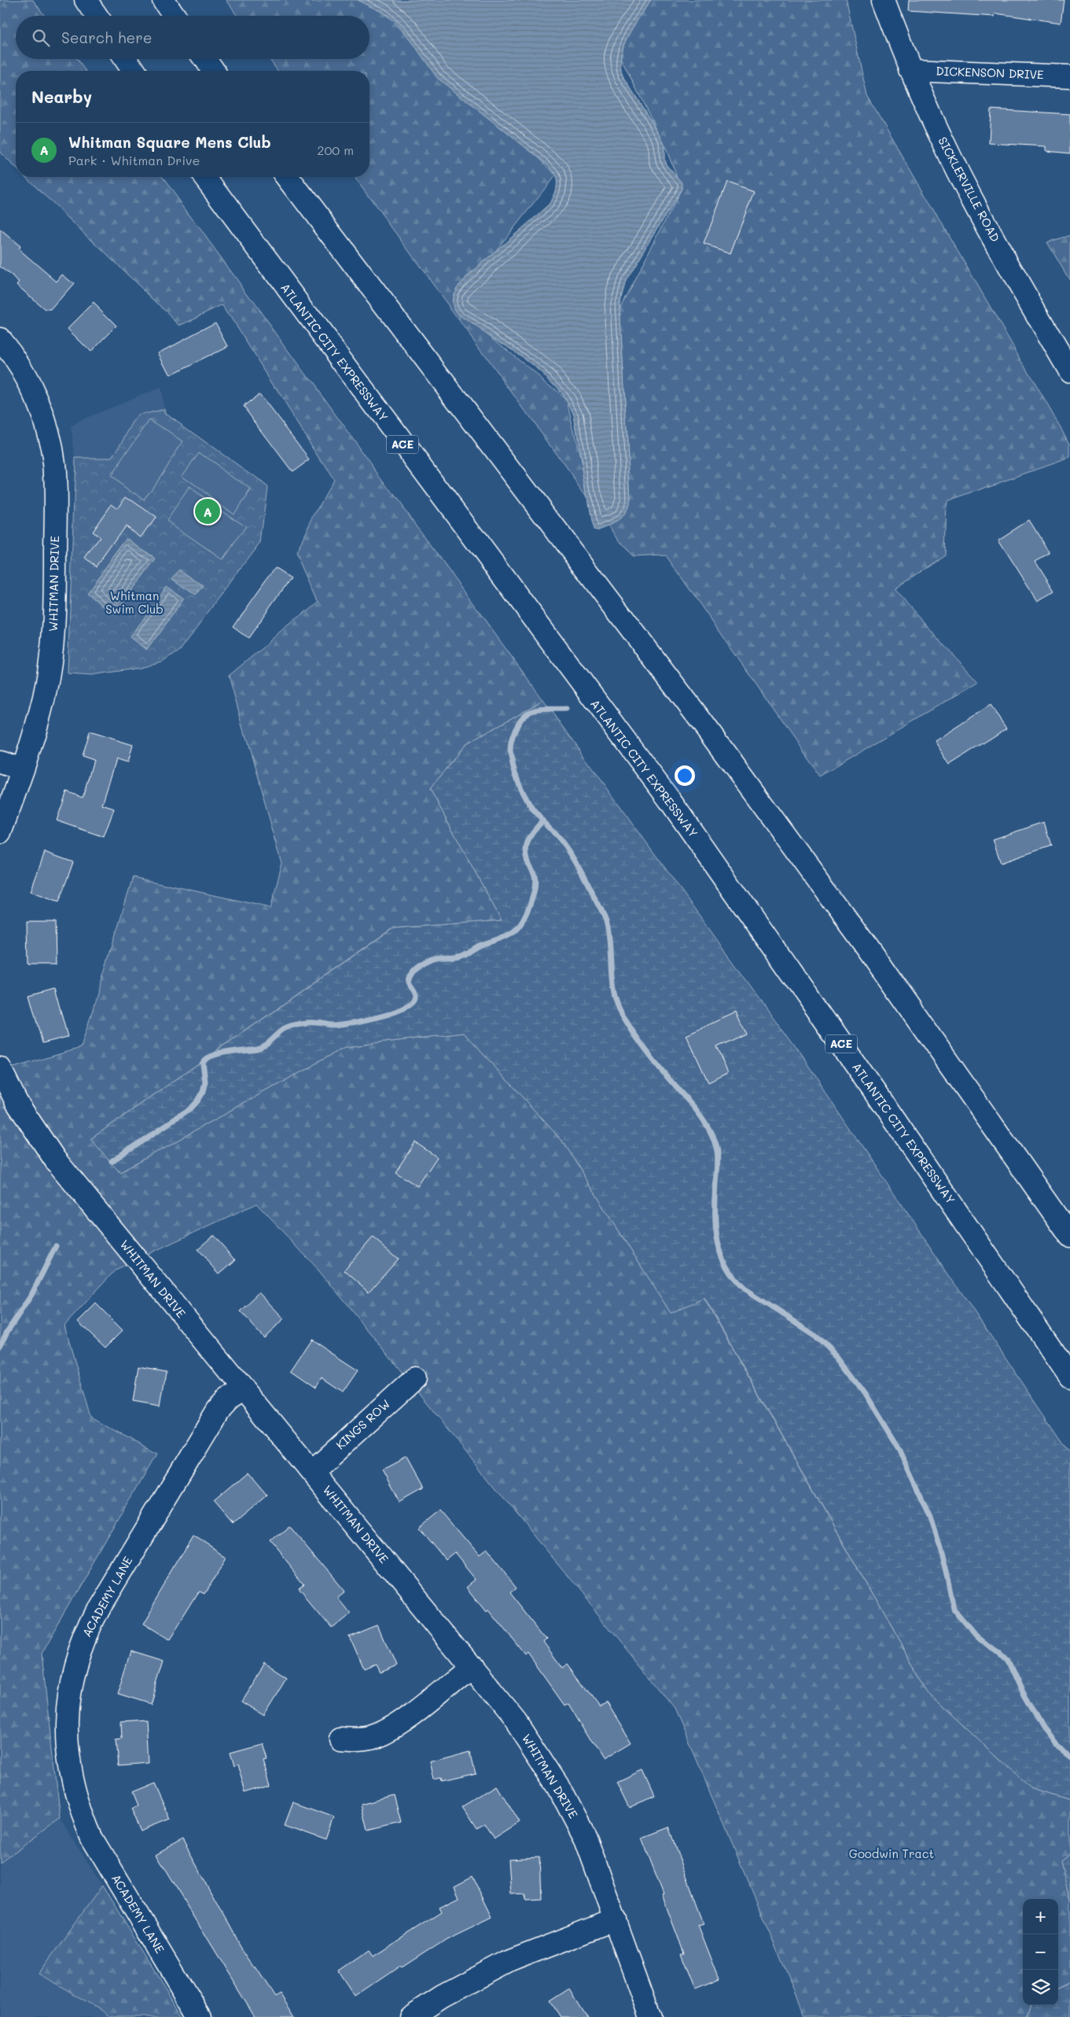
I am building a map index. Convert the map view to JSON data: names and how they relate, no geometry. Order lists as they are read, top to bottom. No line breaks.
{"streets":{"main road":["DICKENSON DRIVE","SICKLERVILLE ROAD","ATLANTIC CITY EXPRESSWAY","ACE","WHITMAN DRIVE","KINGS ROW","ACADEMY LANE"]},"crossings":[["DICKENSON DRIVE","SICKLERVILLE ROAD"],["WHITMAN DRIVE","KINGS ROW"],["WHITMAN DRIVE","ACADEMY LANE"]],"parks":["Whitman Swim Club","Goodwin Tract"],"page":{"search":"Search here","heading":"Nearby","list":[{"mark":"A","name":"Whitman Square Mens Club","note":"Park · Whitman Drive","value":"200 m"}],"pins":"A","map_buttons":["+","−"]}}
